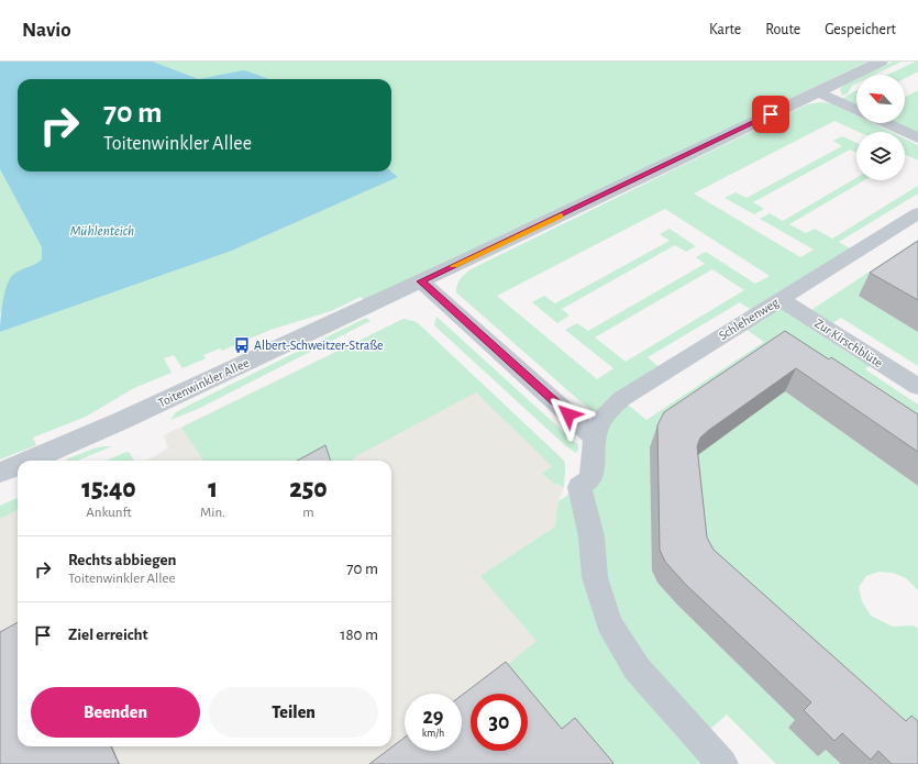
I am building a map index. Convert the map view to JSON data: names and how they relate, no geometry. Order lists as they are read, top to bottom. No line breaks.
{"streets":{"street":["Schlehenweg","Zur Kirschblüte","Toitenwinkler Allee"]},"crossings":[["Schlehenweg","Zur Kirschblüte"]],"water":["Mühlenteich"],"places":{"bus stop":["Albert-Schweitzer-Straße"]},"north":"top left","page":{"header":"Navio","nav":["Karte","Route","Gespeichert"],"turn":["70 m","Toitenwinkler Allee"],"eta":["15:40","Ankunft","1","Min.","250","m"],"list":[{"name":"Rechts abbiegen","note":"Toitenwinkler Allee","value":"70 m"},{"name":"Ziel erreicht","value":"180 m"}],"buttons":["Beenden","Teilen"],"speed":"29 km/h","limit":"30"}}
